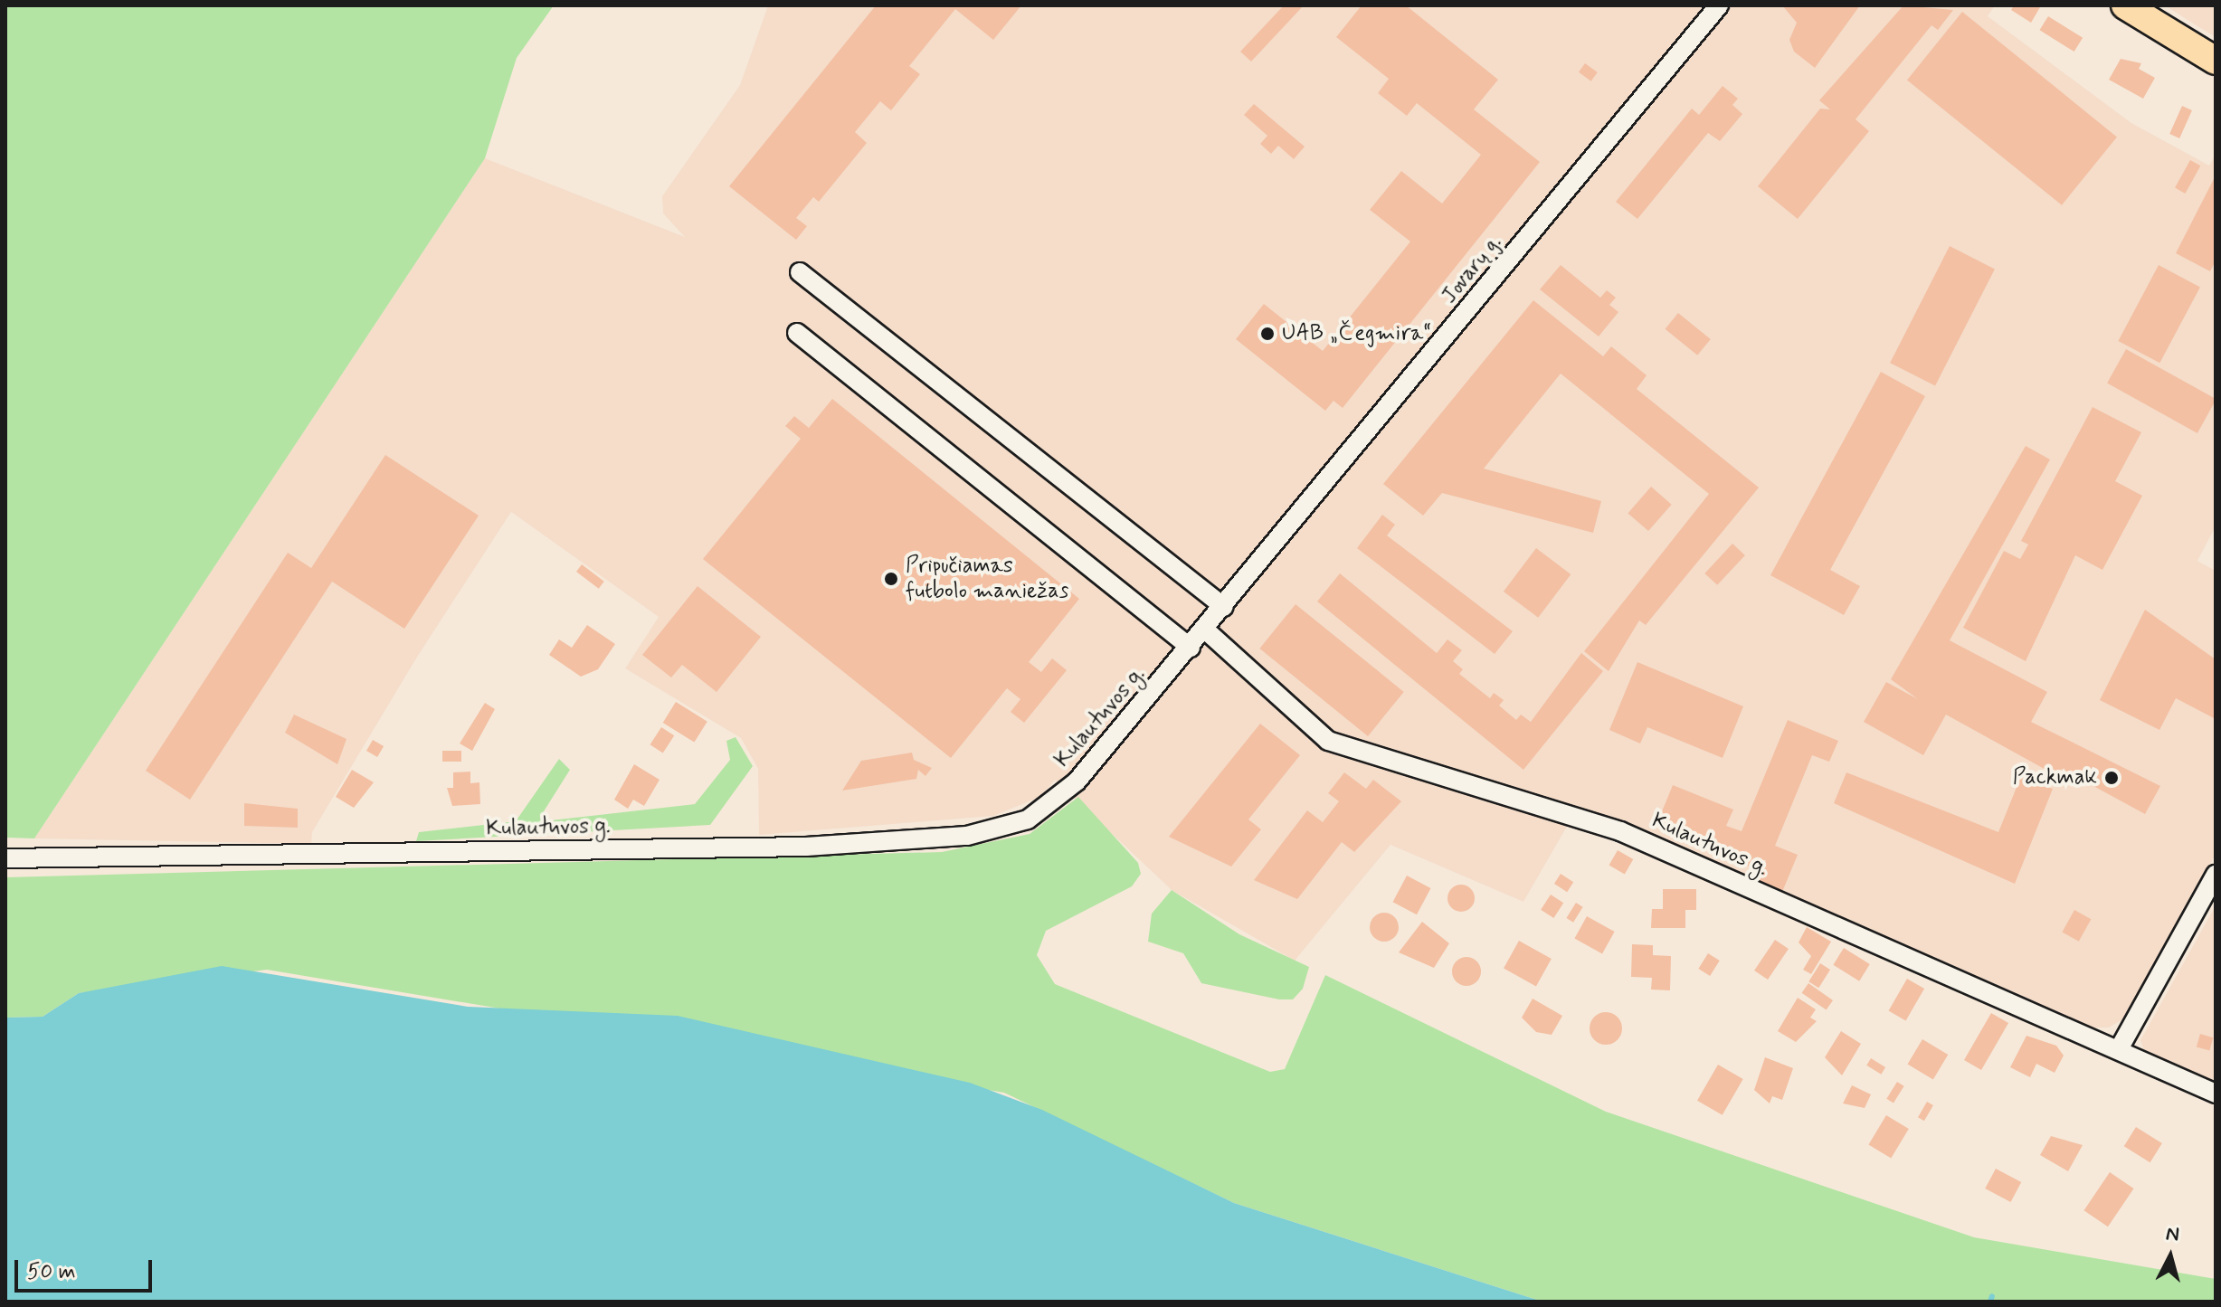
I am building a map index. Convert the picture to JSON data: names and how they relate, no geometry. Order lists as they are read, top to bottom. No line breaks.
{"streets":{"street":["Jovarų g.","Kulautuvos g."]},"crossings":[["Jovarų g.","Kulautuvos g."]],"places":["UAB „Čegmira“","Pripučiamas futbolo maniežas","Packmak"],"scale_bar":"50 m","north":"top"}
